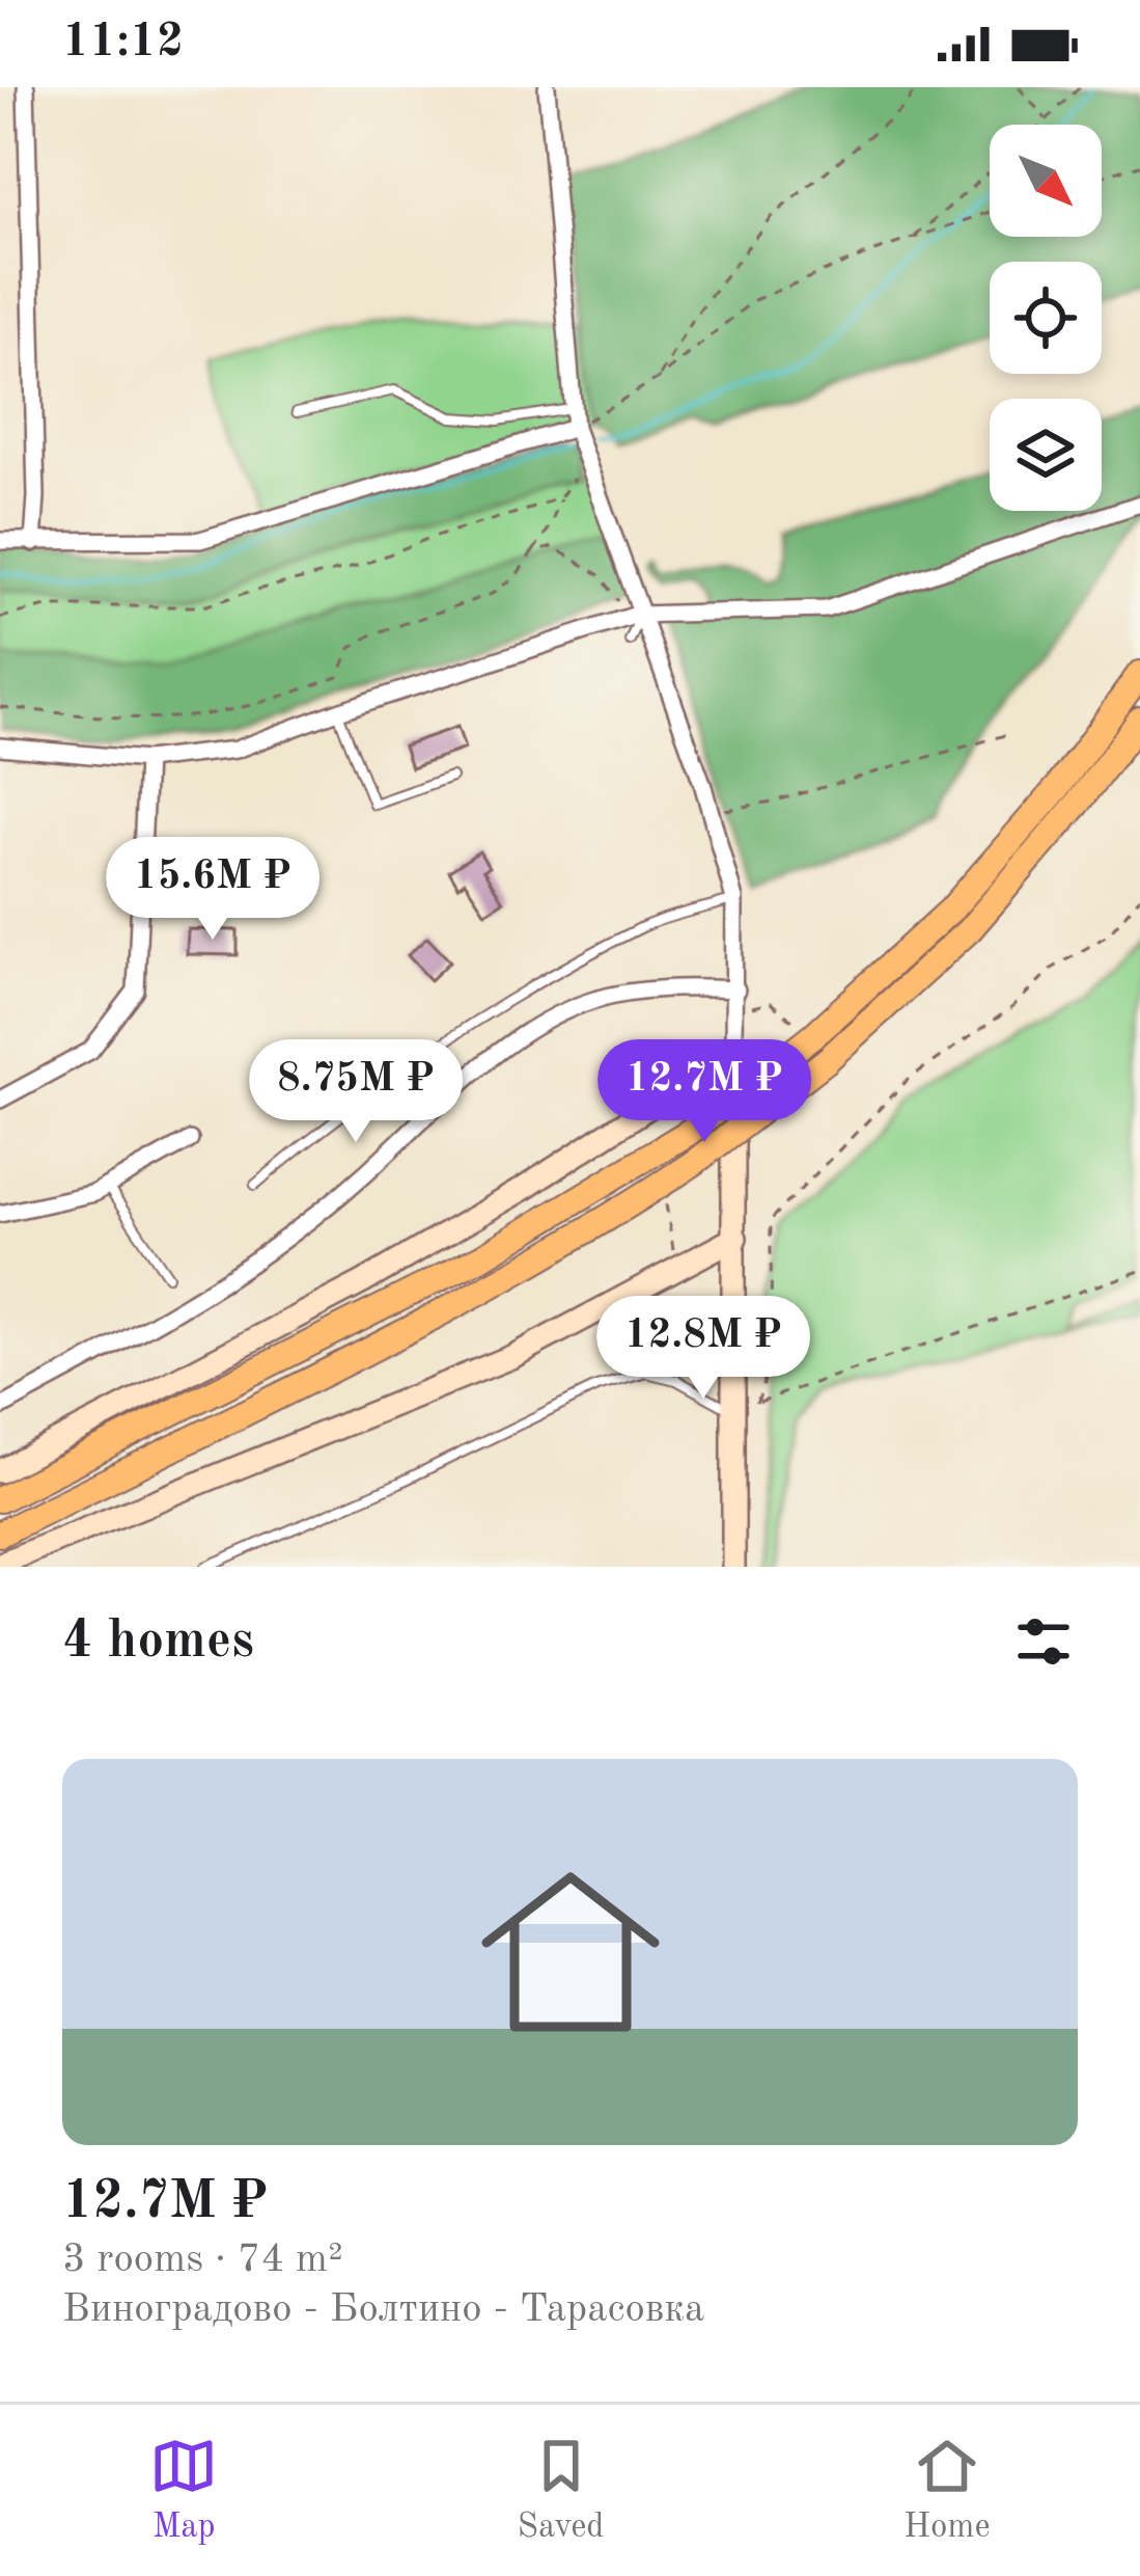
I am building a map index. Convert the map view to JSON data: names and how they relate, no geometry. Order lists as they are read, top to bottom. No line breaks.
{"north":"bottom right","page":{"status":"11:12","price":["15.6M ₽","8.75M ₽","12.7M ₽","12.8M ₽"],"heading":"4 homes","list":[{"name":"12.7M ₽","note":"3 rooms · 74 m² · Виноградово - Болтино - Тарасовка"}],"tabs":["Map","Saved","Home"]}}
